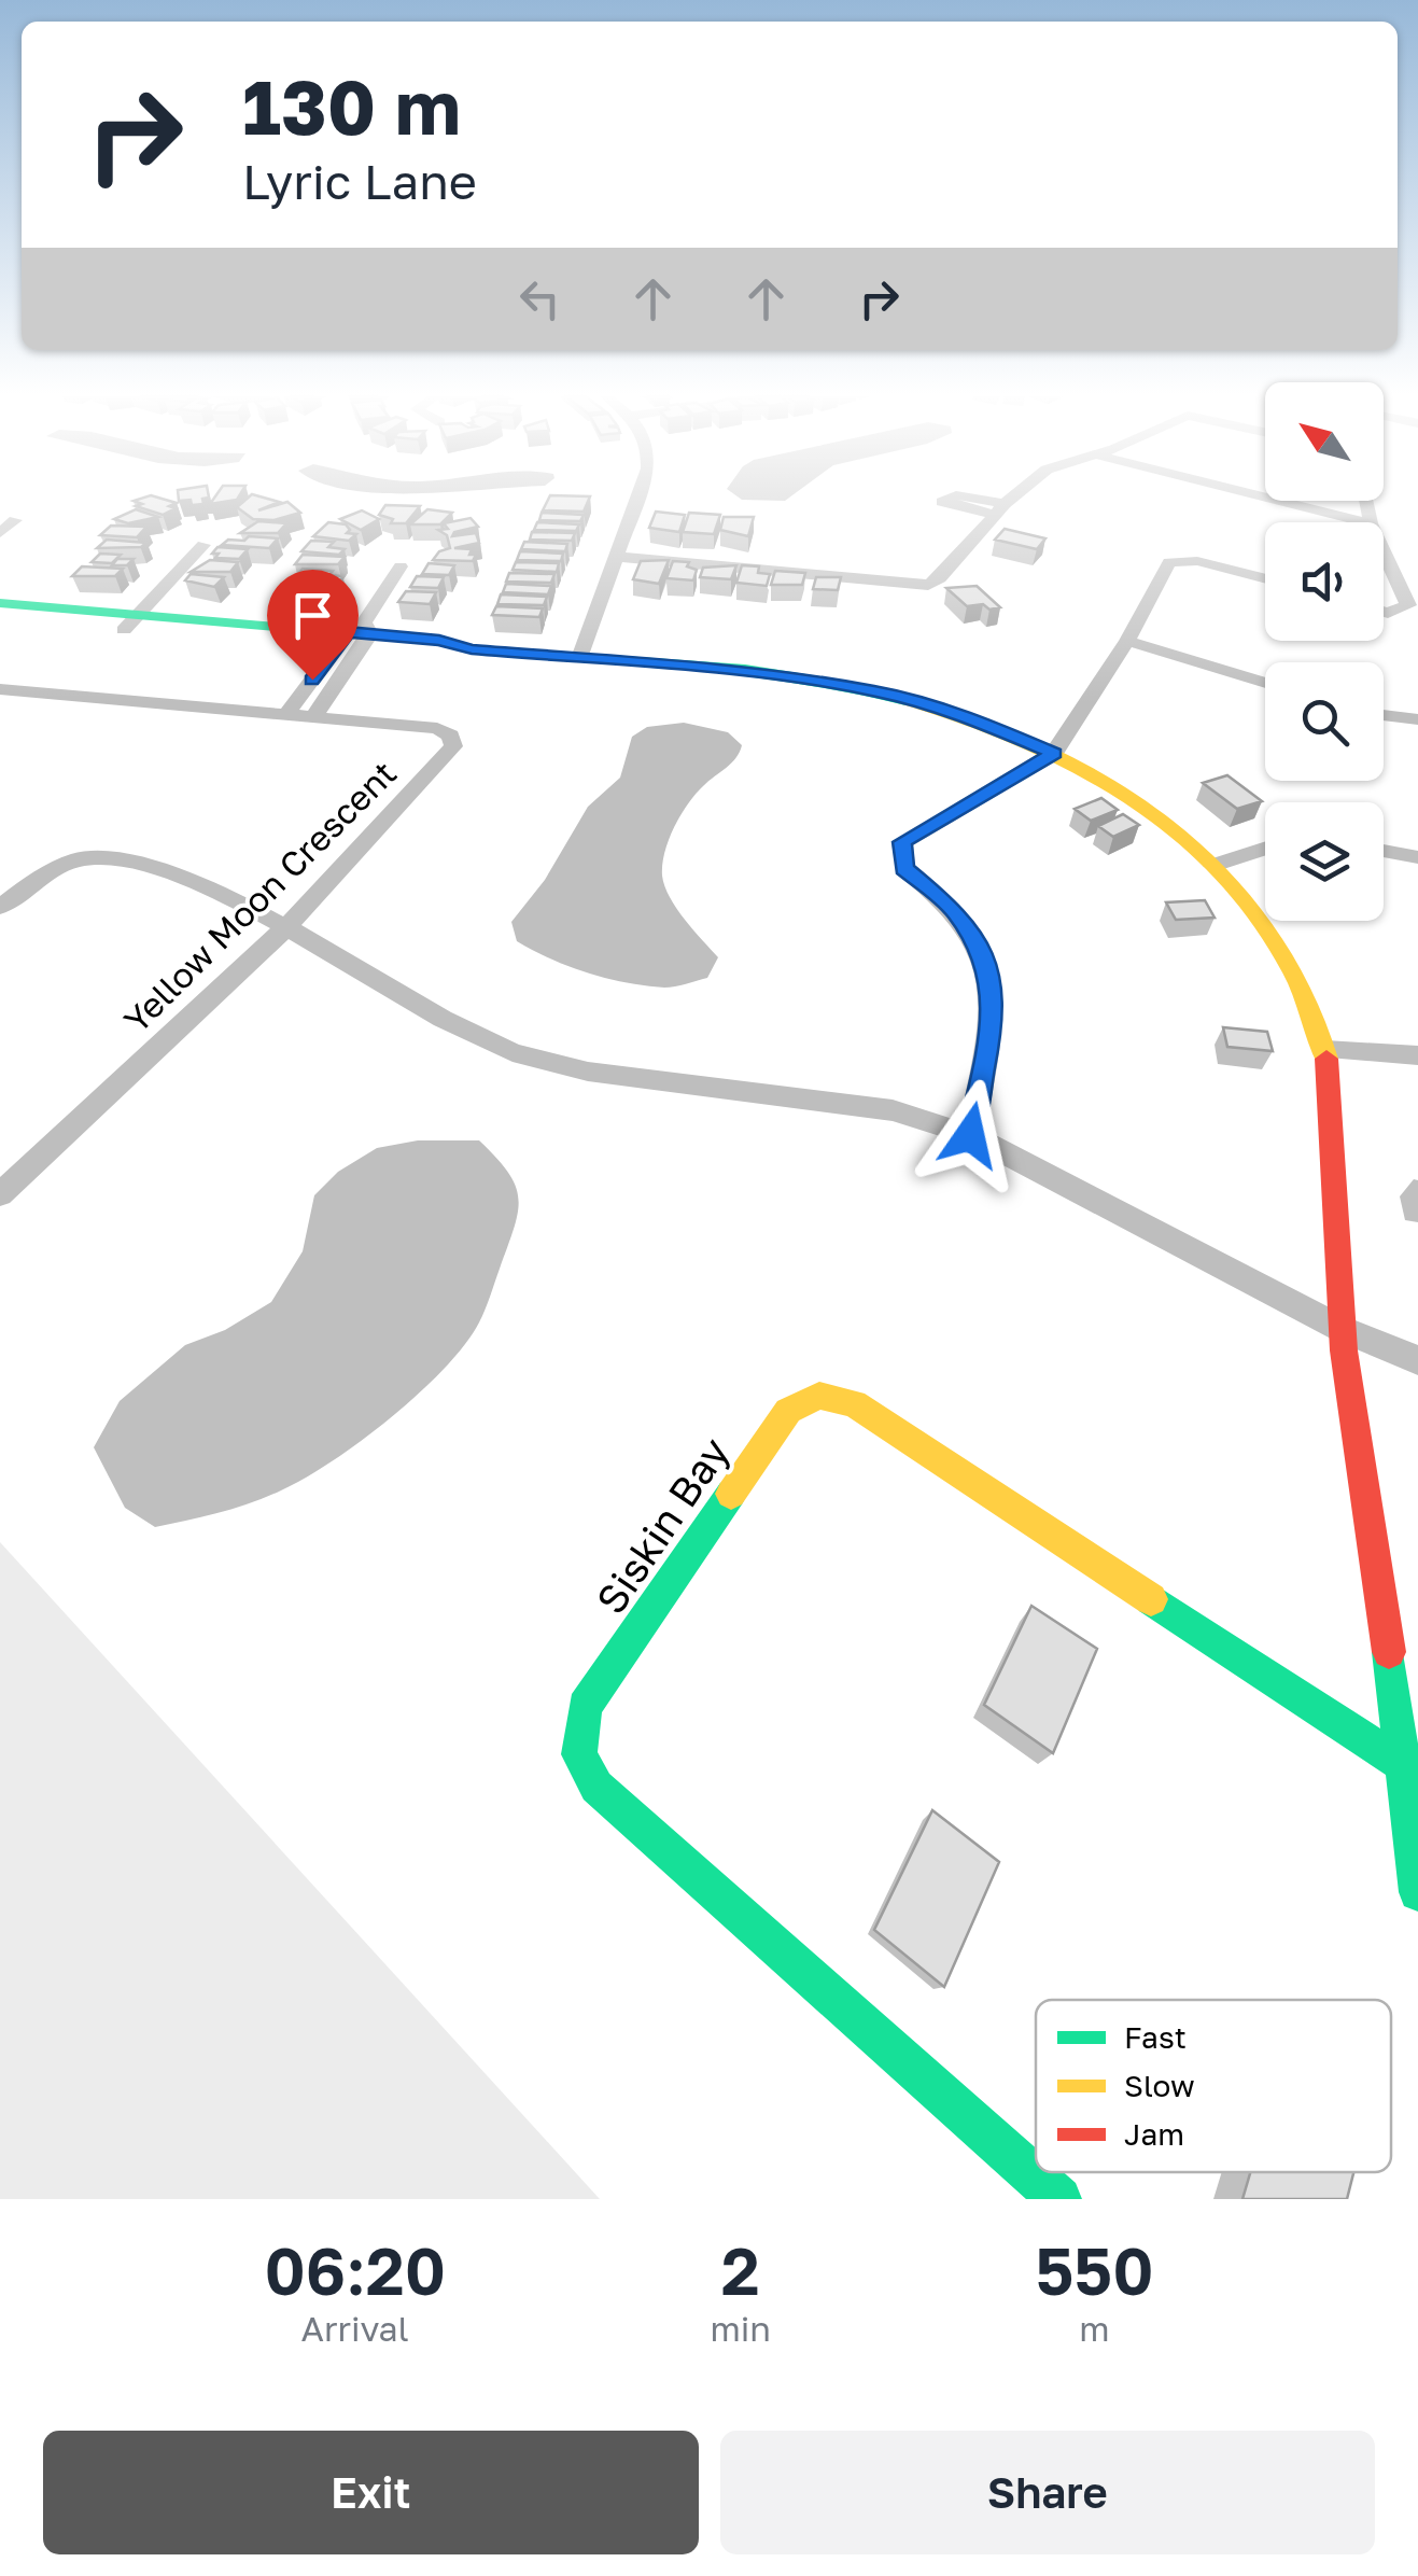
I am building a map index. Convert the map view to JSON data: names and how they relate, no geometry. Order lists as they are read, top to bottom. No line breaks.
{"streets":{"street":["Yellow Moon Crescent","Siskin Bay"]},"legend":["Fast","Slow","Jam"],"north":"top left","page":{"turn":["130 m","Lyric Lane"],"eta":["06:20","Arrival","2","min","550","m"],"buttons":["Exit","Share"]}}
